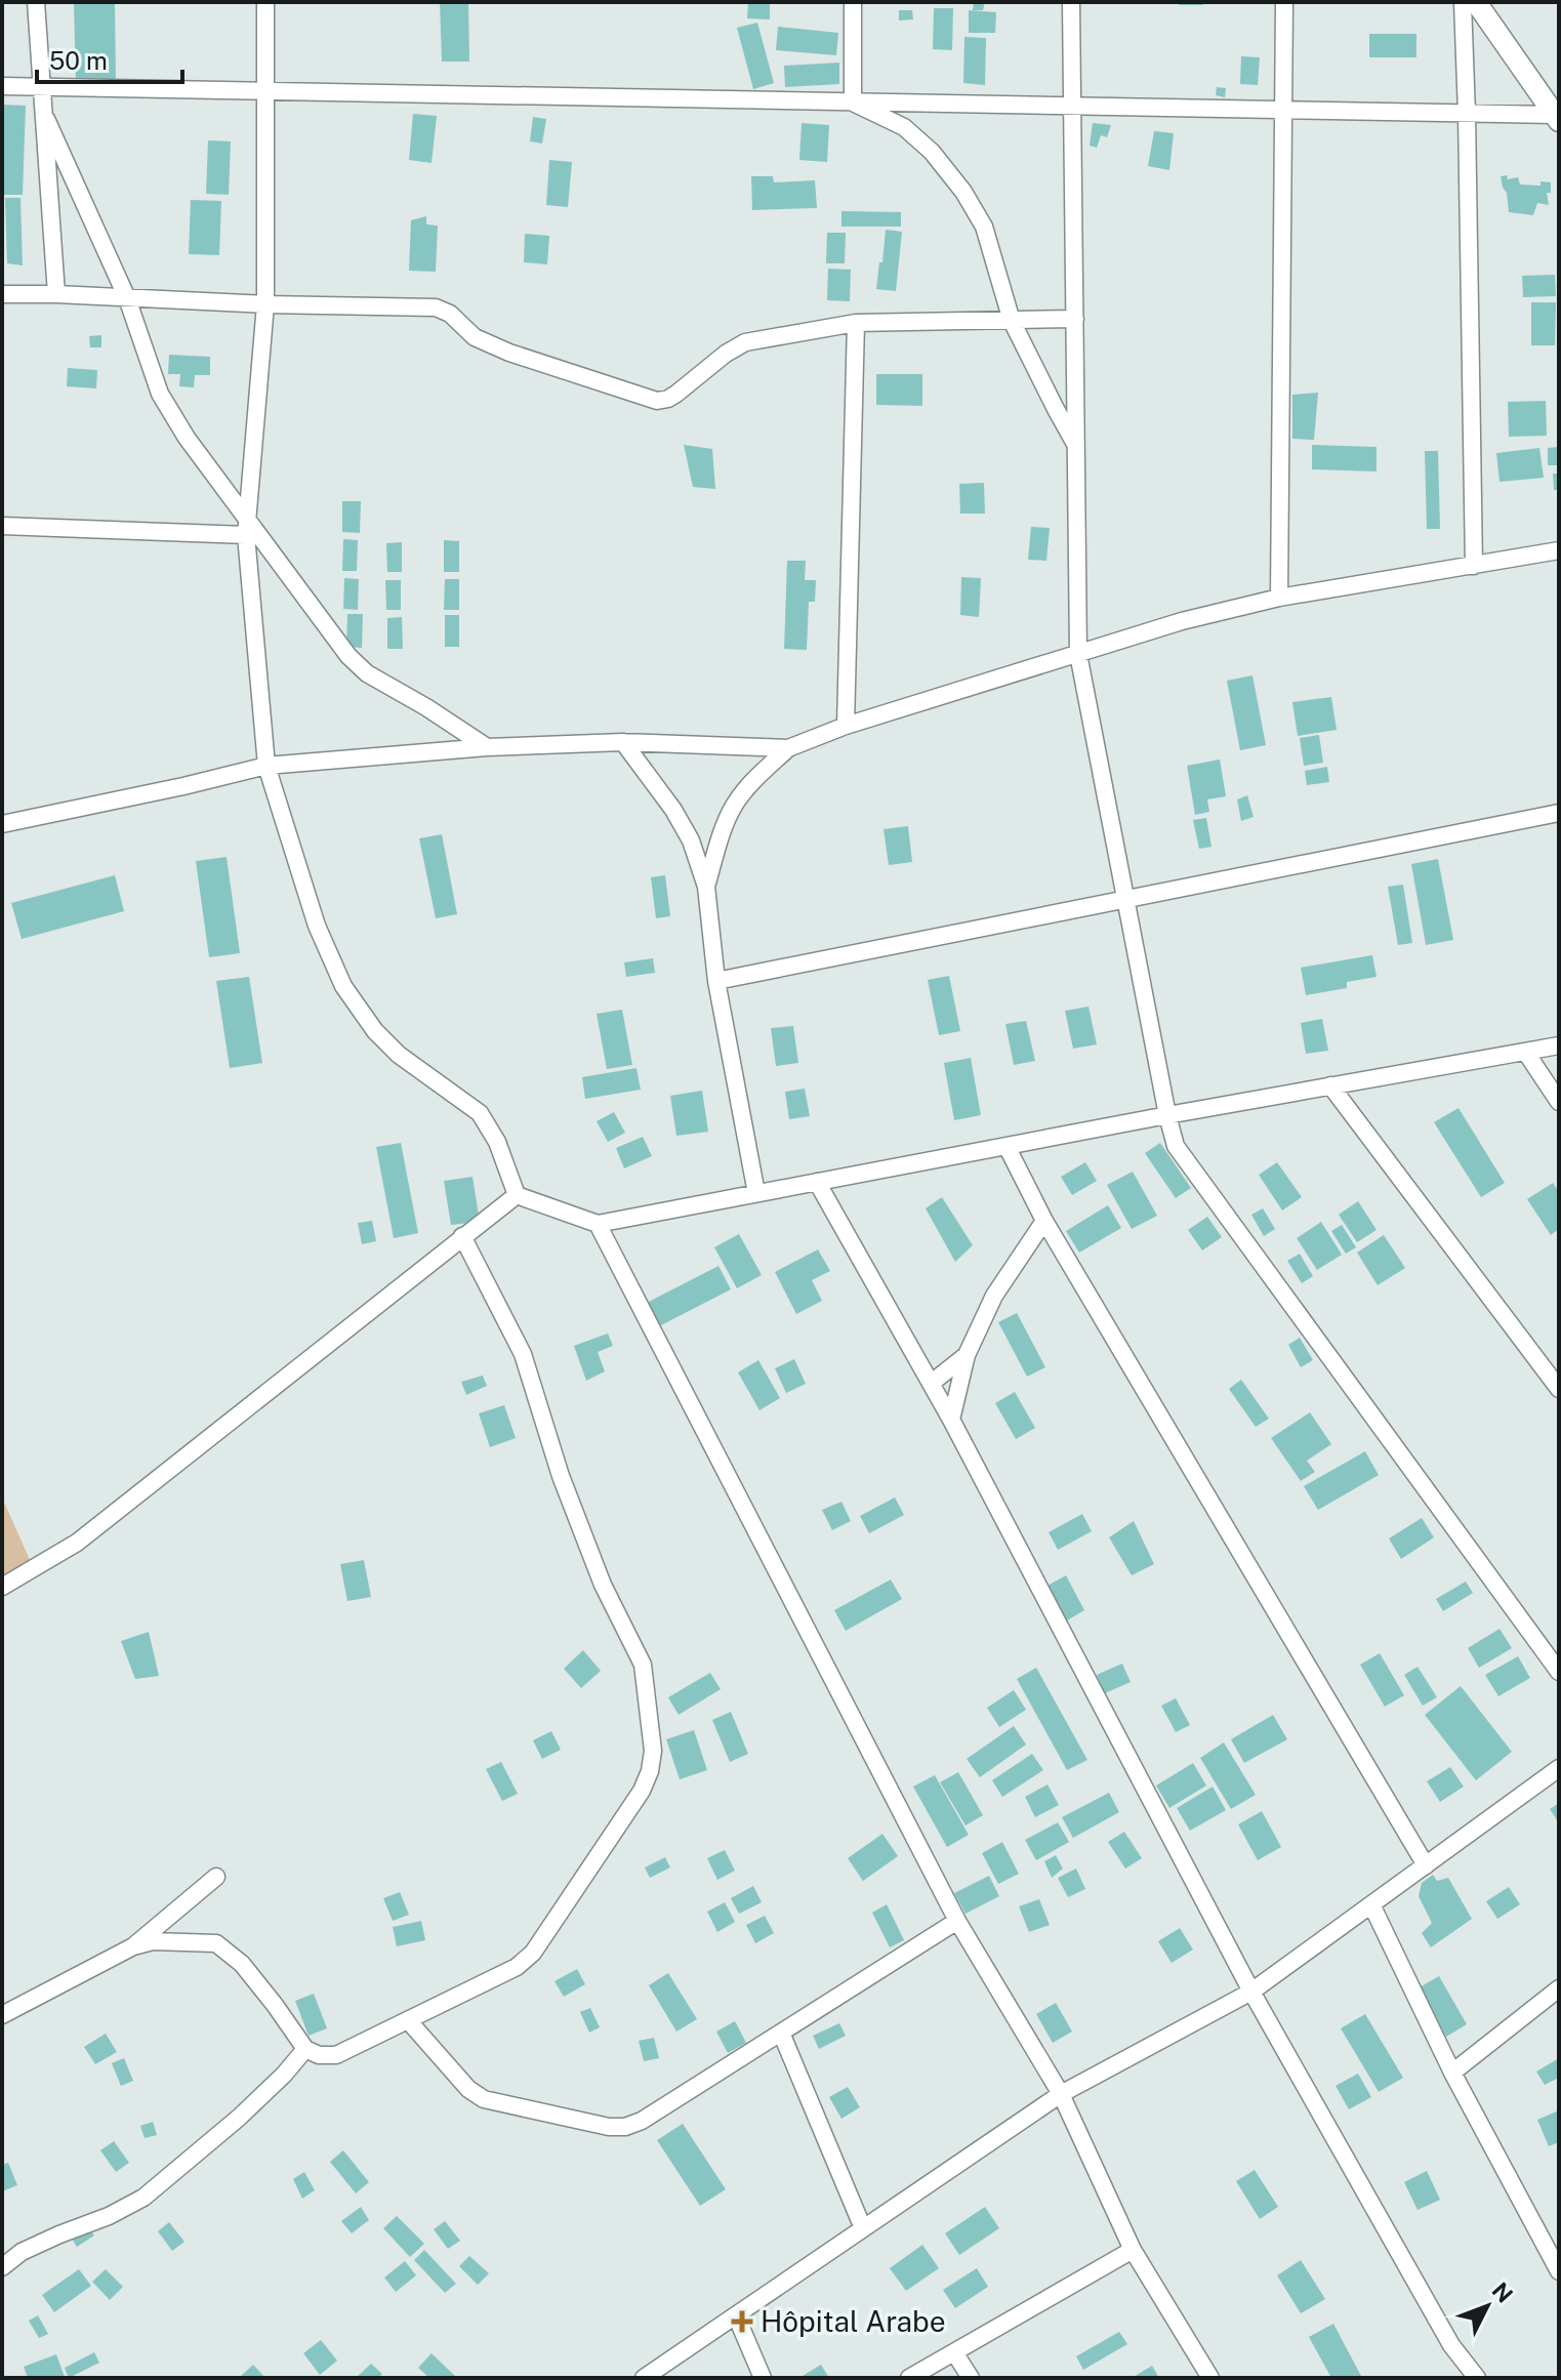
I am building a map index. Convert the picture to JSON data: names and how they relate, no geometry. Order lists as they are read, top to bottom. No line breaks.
{"places":{"health":["Hôpital Arabe"]},"scale_bar":"50 m","north":"top right"}
